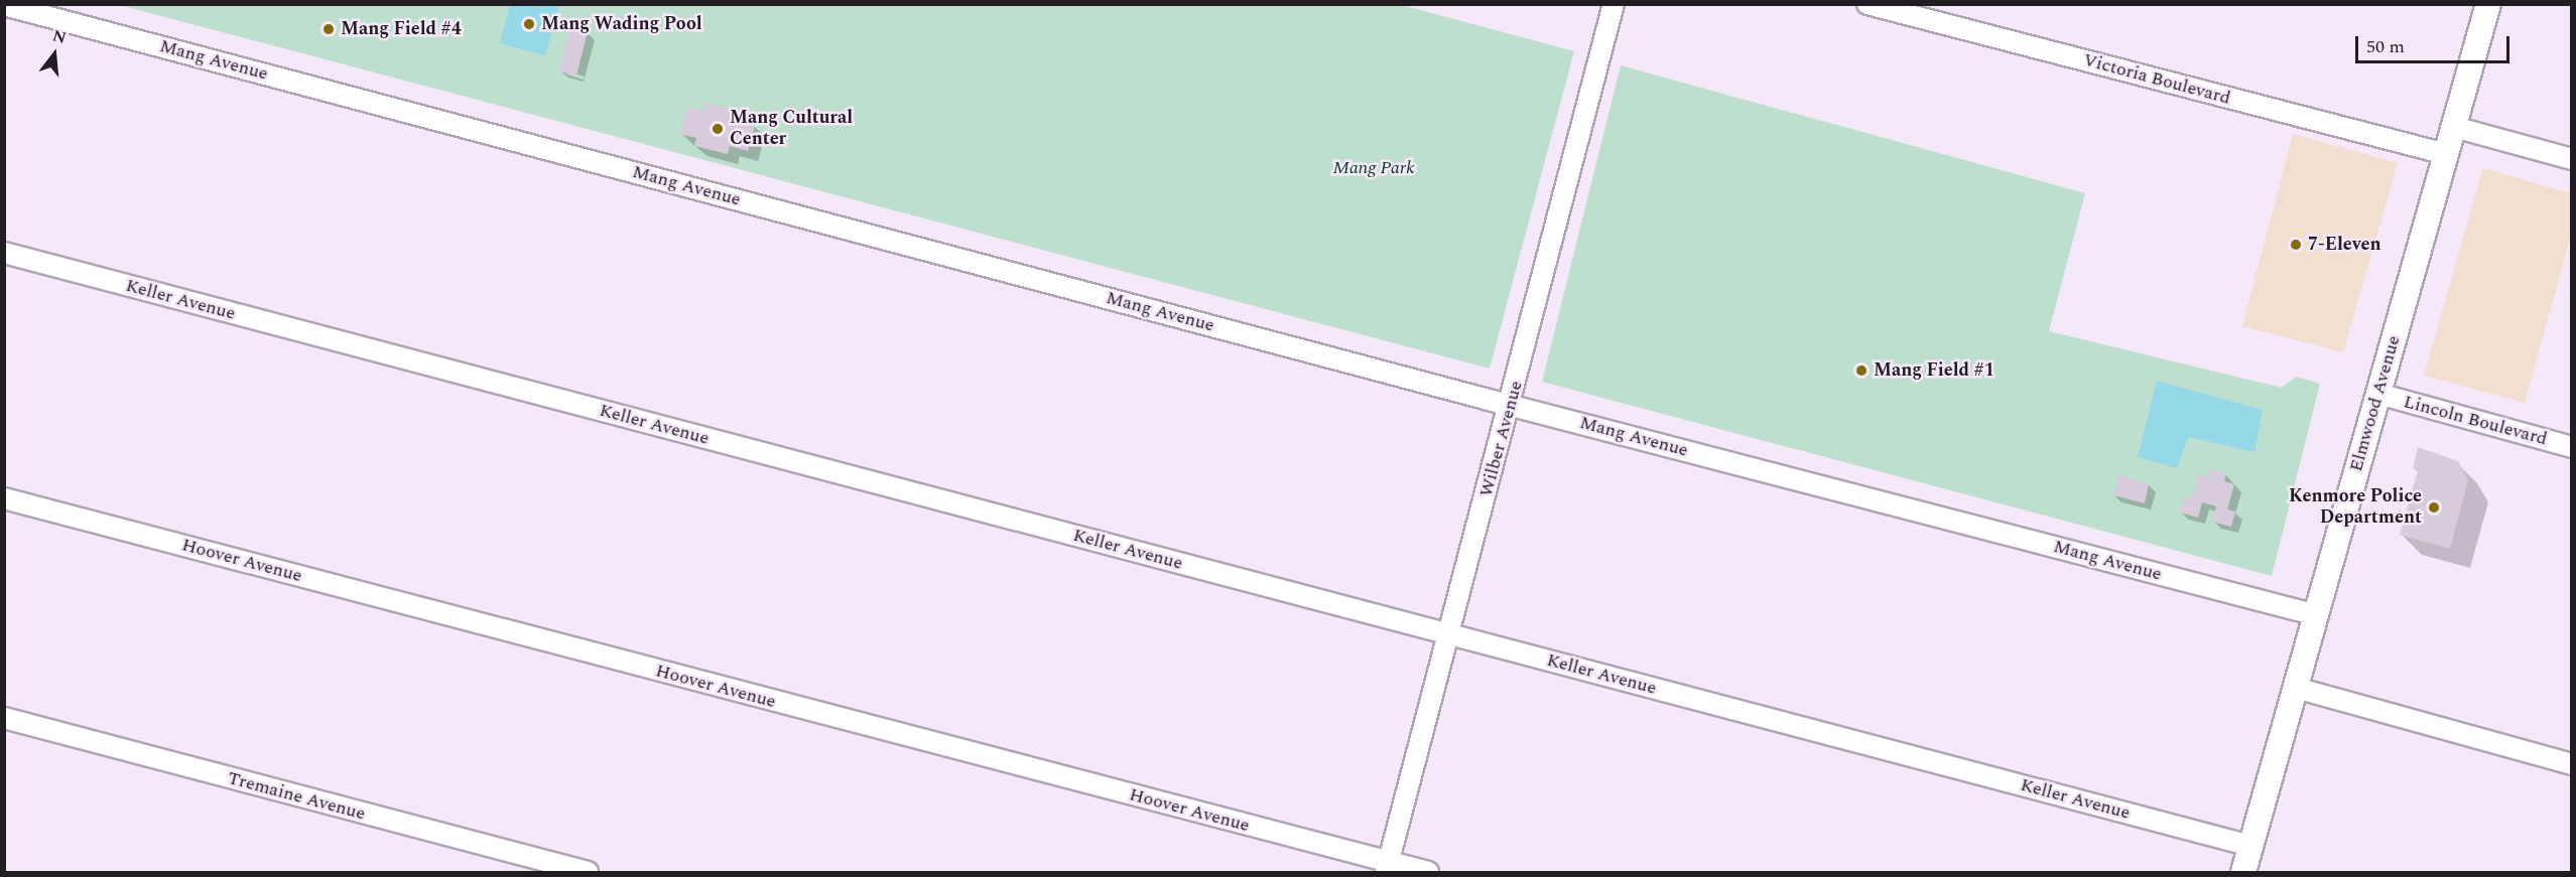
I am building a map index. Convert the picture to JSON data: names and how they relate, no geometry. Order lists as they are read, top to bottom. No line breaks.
{"streets":{"street":["Mang Avenue","Victoria Boulevard","Keller Avenue","Elmwood Avenue","Lincoln Boulevard","Wilber Avenue","Hoover Avenue","Tremaine Avenue"]},"crossings":[["Mang Avenue","Elmwood Avenue"],["Mang Avenue","Wilber Avenue"],["Victoria Boulevard","Elmwood Avenue"],["Keller Avenue","Elmwood Avenue"],["Keller Avenue","Wilber Avenue"],["Elmwood Avenue","Lincoln Boulevard"],["Wilber Avenue","Hoover Avenue"]],"parks":["Mang Park"],"places":["Mang Wading Pool","Mang Field #4","Mang Cultural Center","7-Eleven","Mang Field #1","Kenmore Police Department"],"scale_bar":"50 m","north":"top"}
